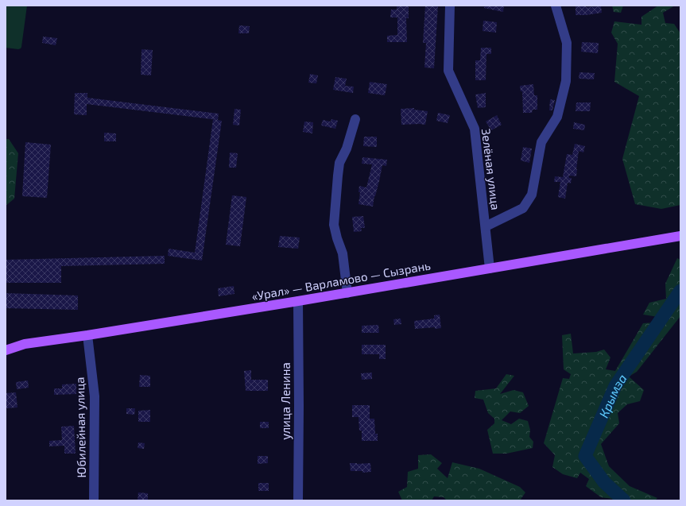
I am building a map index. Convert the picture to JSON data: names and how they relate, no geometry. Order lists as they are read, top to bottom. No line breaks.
{"streets":{"main road":["«Урал» — Варламово — Сызрань"],"street":["Зелёная улица","улица Ленина","Юбилейная улица"]},"crossings":[["Зелёная улица","«Урал» — Варламово — Сызрань"],["«Урал» — Варламово — Сызрань","улица Ленина"],["«Урал» — Варламово — Сызрань","Юбилейная улица"]],"water":["Крымза"]}
